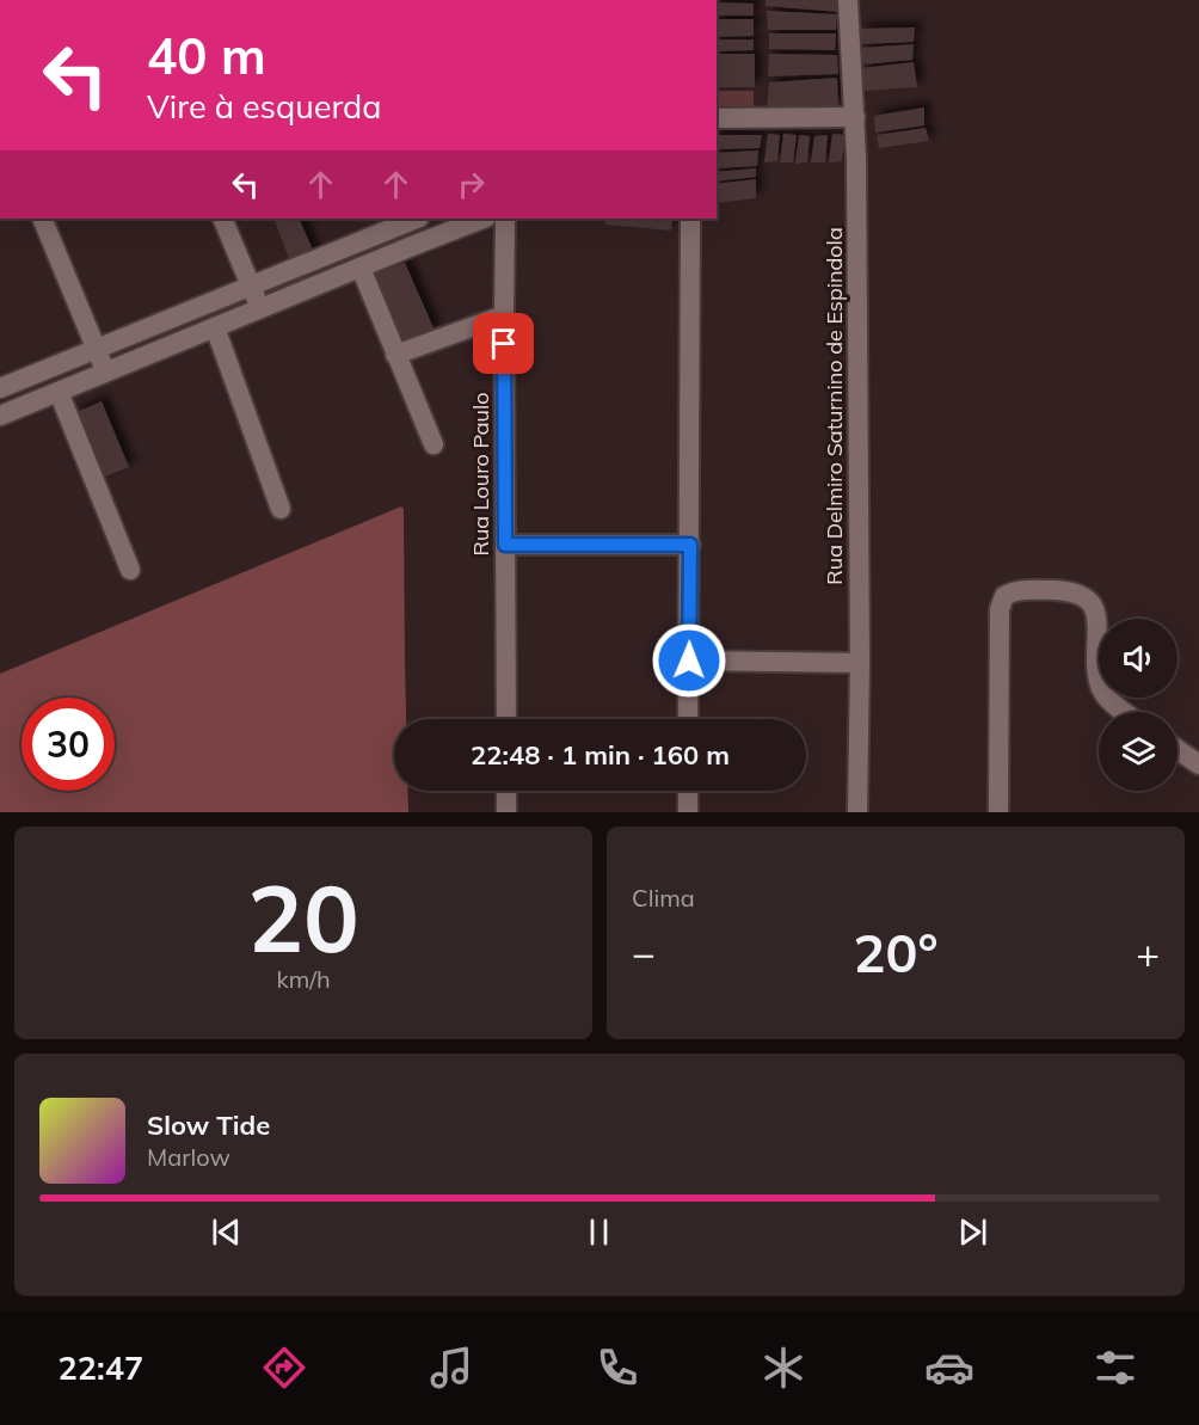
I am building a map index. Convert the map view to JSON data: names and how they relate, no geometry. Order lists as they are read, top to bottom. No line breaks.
{"streets":{"street":["Rua Delmiro Saturnino de Espindola","Rua Louro Paulo"]},"page":{"turn":["40 m","Vire à esquerda"],"limit":"30","trip":"22:48 · 1 min · 160 m","tile":[["20","km/h"],"Clima"],"heat":["−","20°","+"],"song":["Slow Tide","Marlow"],"tabs":"22:47"}}
